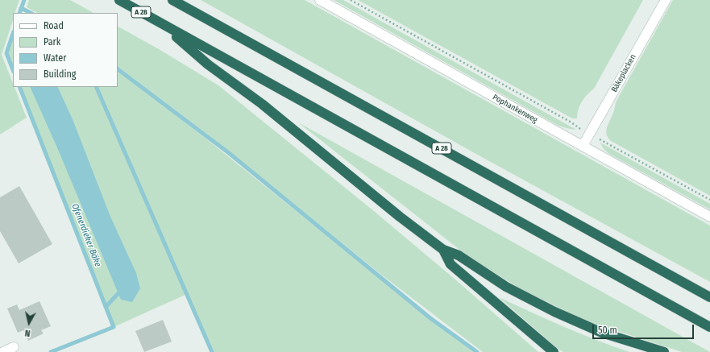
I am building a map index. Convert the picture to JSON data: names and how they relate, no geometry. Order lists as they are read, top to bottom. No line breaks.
{"streets":{"highway":["A 28"],"street":["Bäkeplacken","Pophankenweg"]},"crossings":[["Bäkeplacken","Pophankenweg"]],"water":["Ofenerdieker Bäke"],"legend":["Road","Park","Water","Building"],"scale_bar":"50 m","north":"bottom"}
